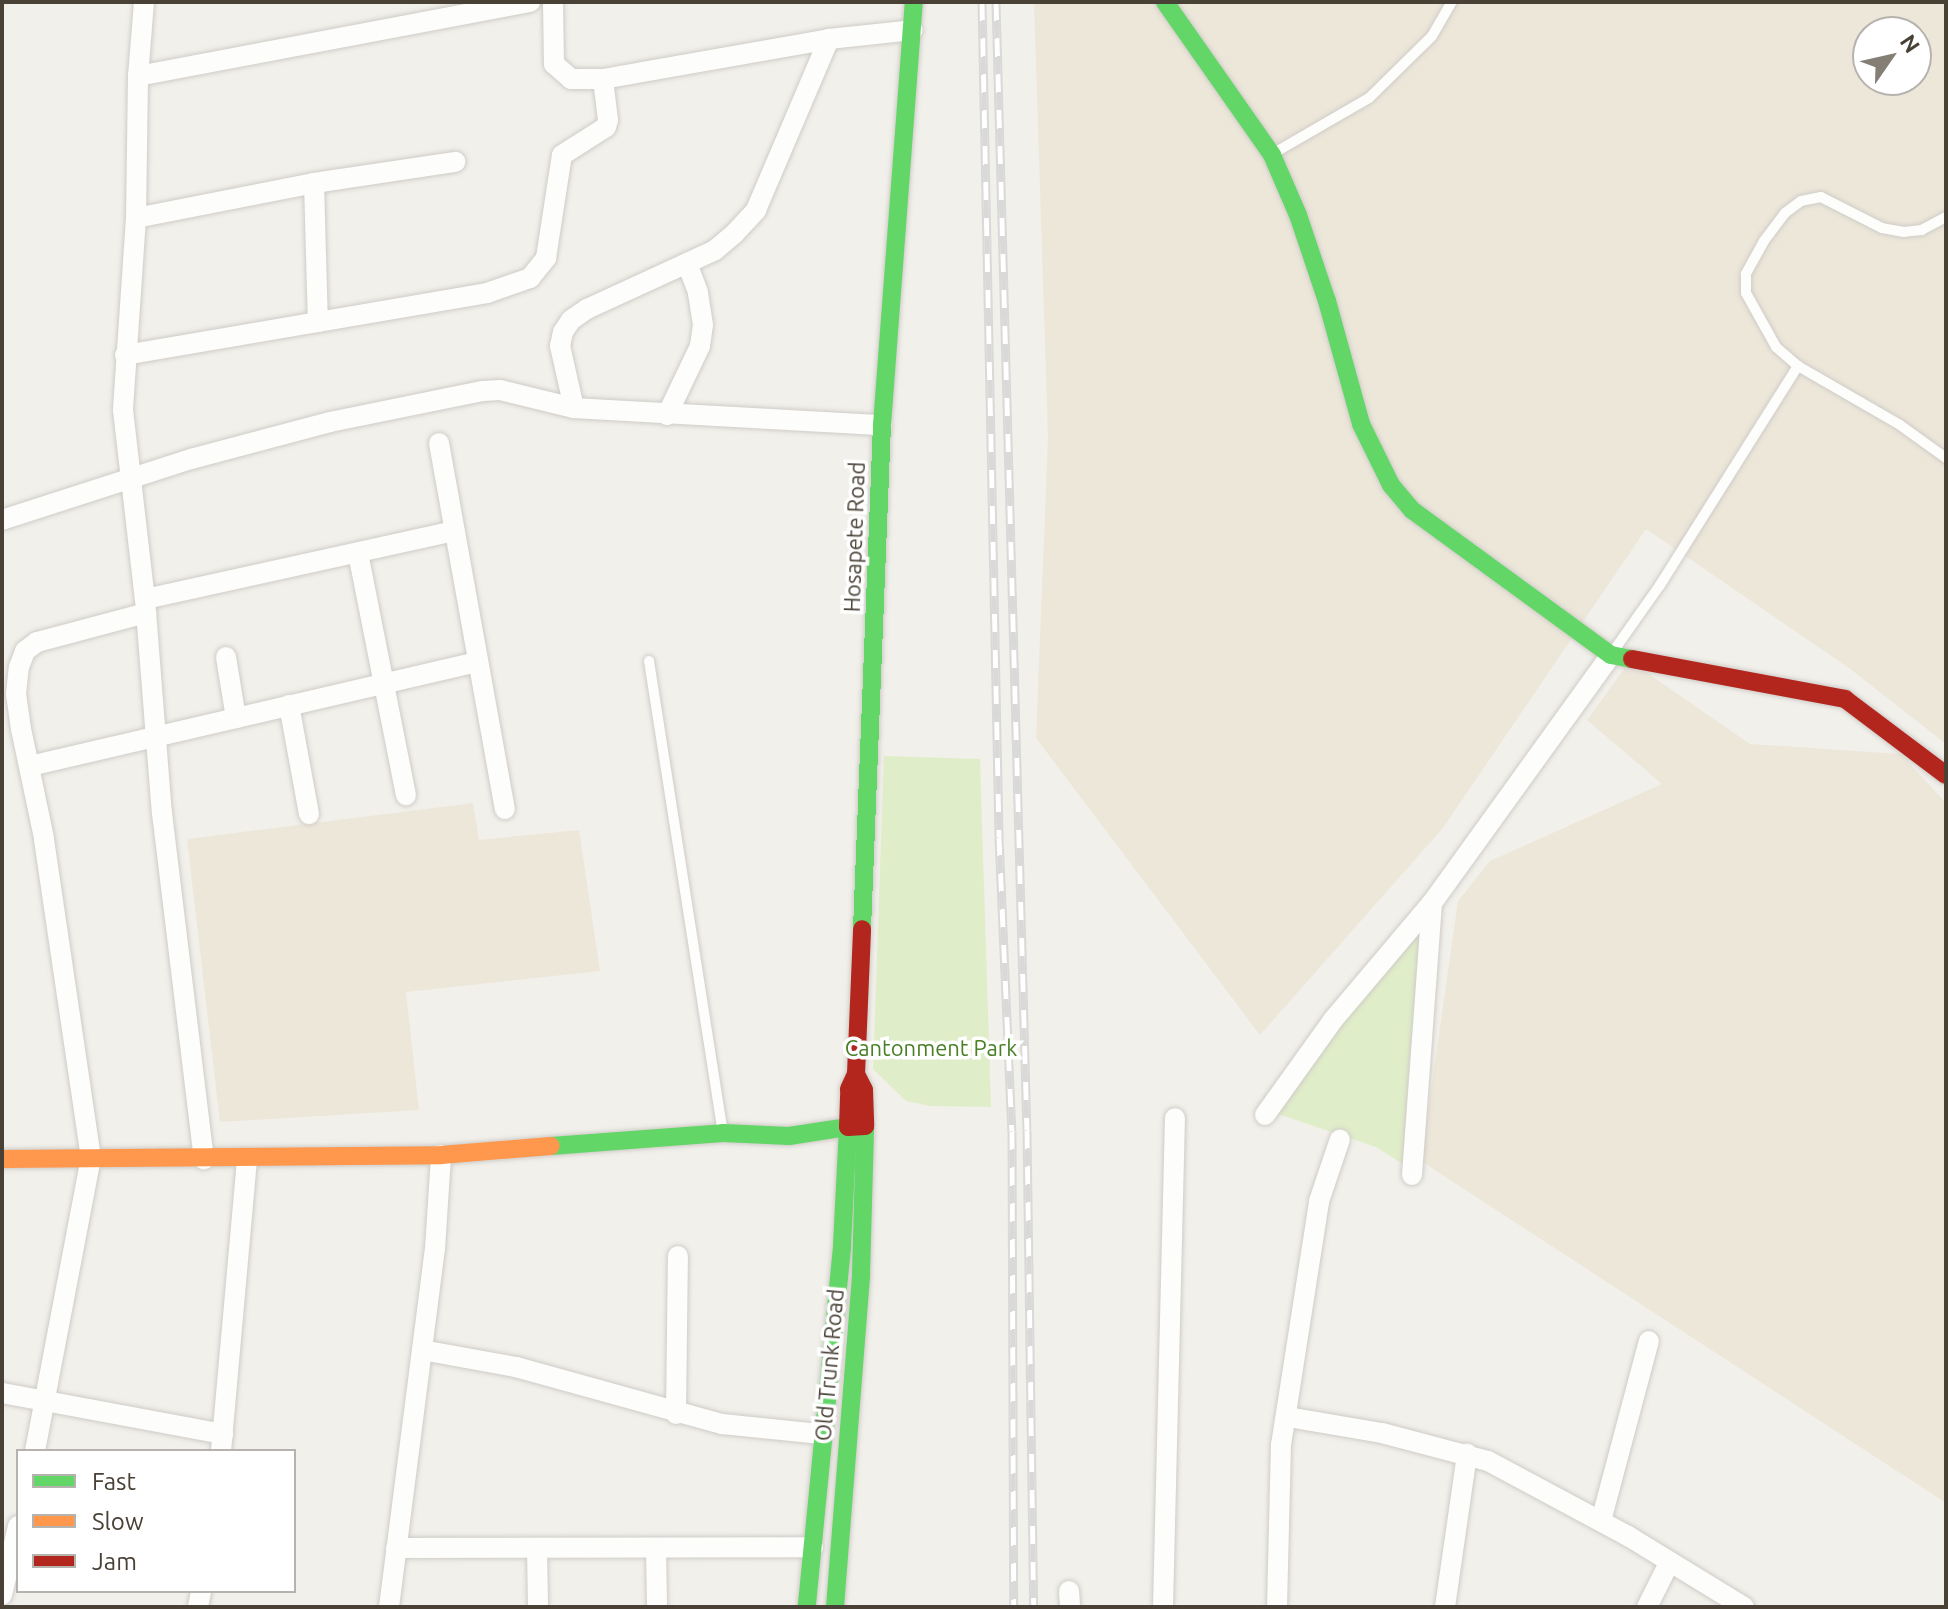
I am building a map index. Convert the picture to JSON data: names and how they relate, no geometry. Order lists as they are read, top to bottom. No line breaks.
{"streets":{"main road":["Hosapete Road","Old Trunk Road"]},"crossings":[["Hosapete Road","Old Trunk Road"]],"parks":["Cantonment Park"],"legend":["Fast","Slow","Jam"],"north":"top right"}
